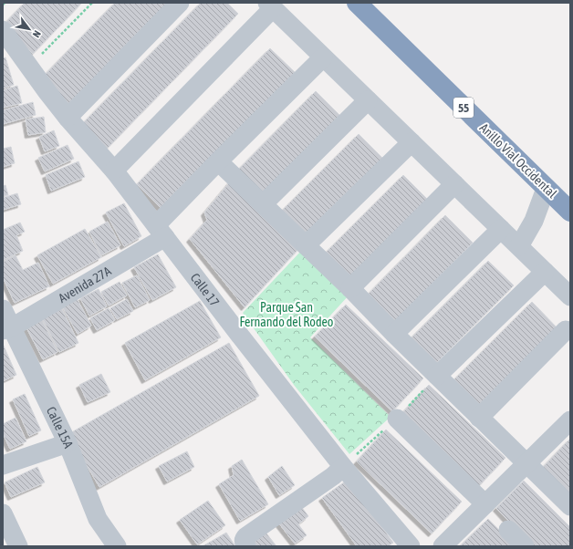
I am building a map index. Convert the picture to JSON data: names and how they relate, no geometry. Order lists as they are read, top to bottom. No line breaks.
{"streets":{"highway":["55","Anillo Vial Occidental"],"street":["Avenida 27A","Calle 17","Calle 15A"]},"crossings":[["Avenida 27A","Calle 17"],["Avenida 27A","Calle 15A"]],"parks":["Parque San Fernando del Rodeo"],"north":"bottom right"}
